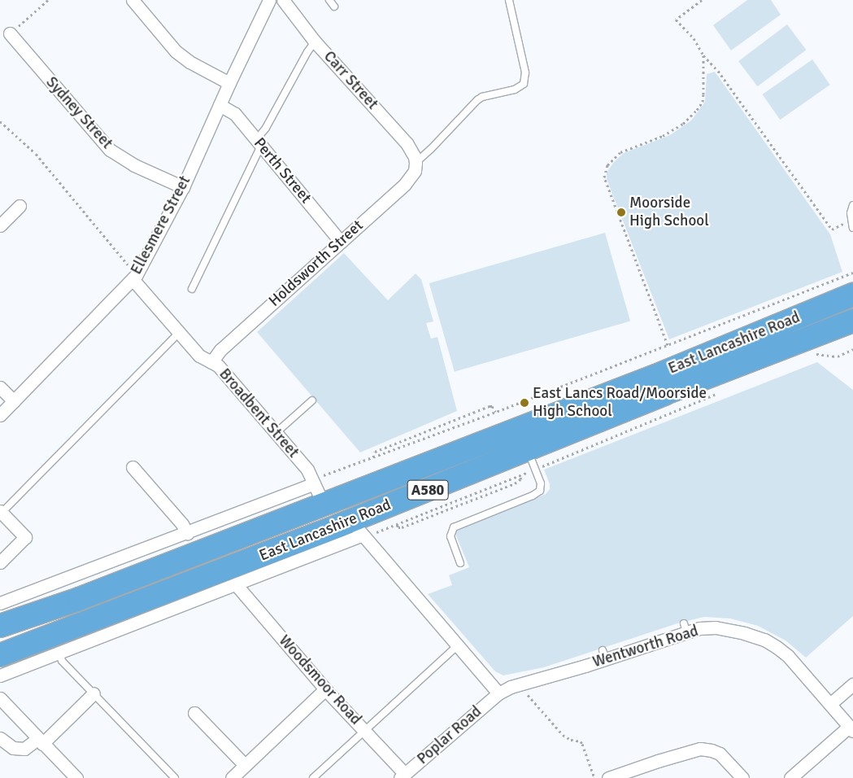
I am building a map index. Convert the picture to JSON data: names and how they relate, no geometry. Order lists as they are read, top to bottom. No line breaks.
{"streets":{"highway":["East Lancashire Road","A580"],"street":["Carr Street","Sydney Street","Perth Street","Ellesmere Street","Holdsworth Street","Broadbent Street","Wentworth Road","Woodsmoor Road","Poplar Road"]},"crossings":[["Carr Street","Holdsworth Street"],["Sydney Street","Ellesmere Street"],["Perth Street","Ellesmere Street"],["Perth Street","Holdsworth Street"],["Ellesmere Street","Broadbent Street"],["Holdsworth Street","Broadbent Street"],["East Lancashire Road","Broadbent Street"],["Wentworth Road","Poplar Road"],["Woodsmoor Road","Poplar Road"]],"places":["Moorside High School","East Lancs Road/Moorside High School"]}
